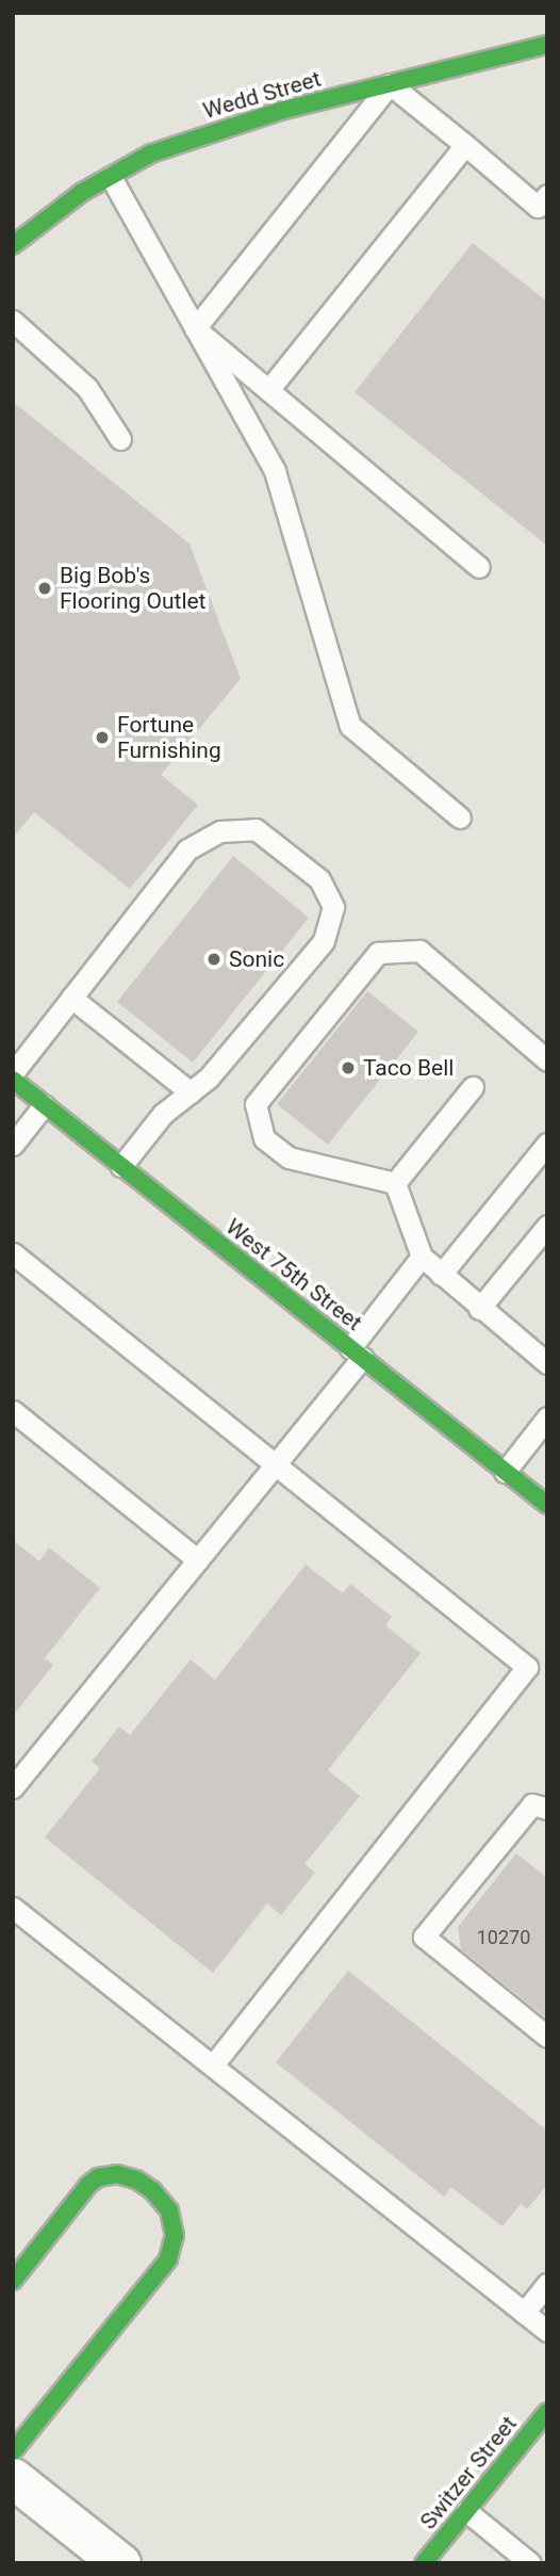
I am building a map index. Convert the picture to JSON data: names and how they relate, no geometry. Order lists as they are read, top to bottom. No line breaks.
{"streets":{"street":["Wedd Street","West 75th Street","Switzer Street"]},"places":["Big Bob's Flooring Outlet","Fortune Furnishing","Sonic","Taco Bell"],"house_numbers":["10270"]}
